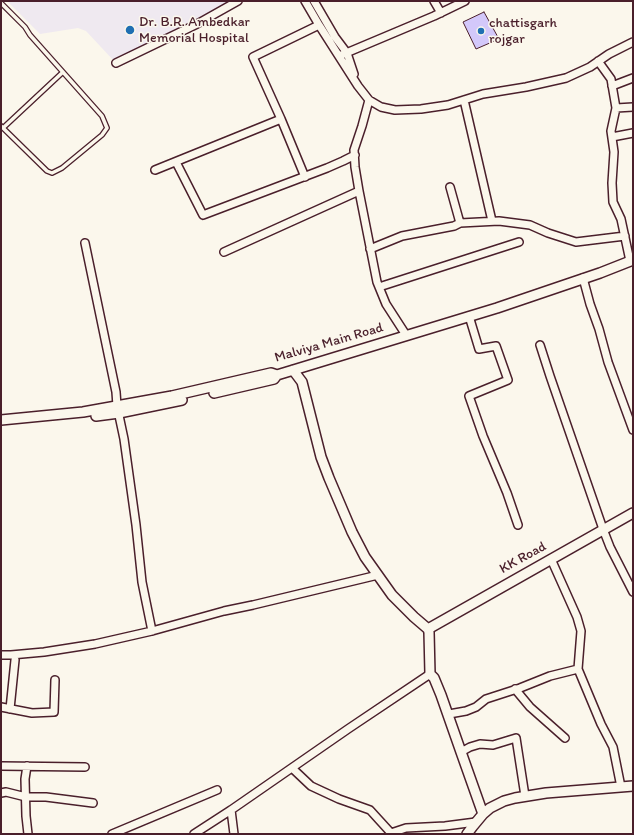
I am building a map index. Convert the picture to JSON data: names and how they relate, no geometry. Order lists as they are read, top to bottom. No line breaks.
{"streets":{"street":["Malviya Main Road","KK Road"]},"places":["Dr. B.R. Ambedkar Memorial Hospital","chattisgarh rojgar"]}
